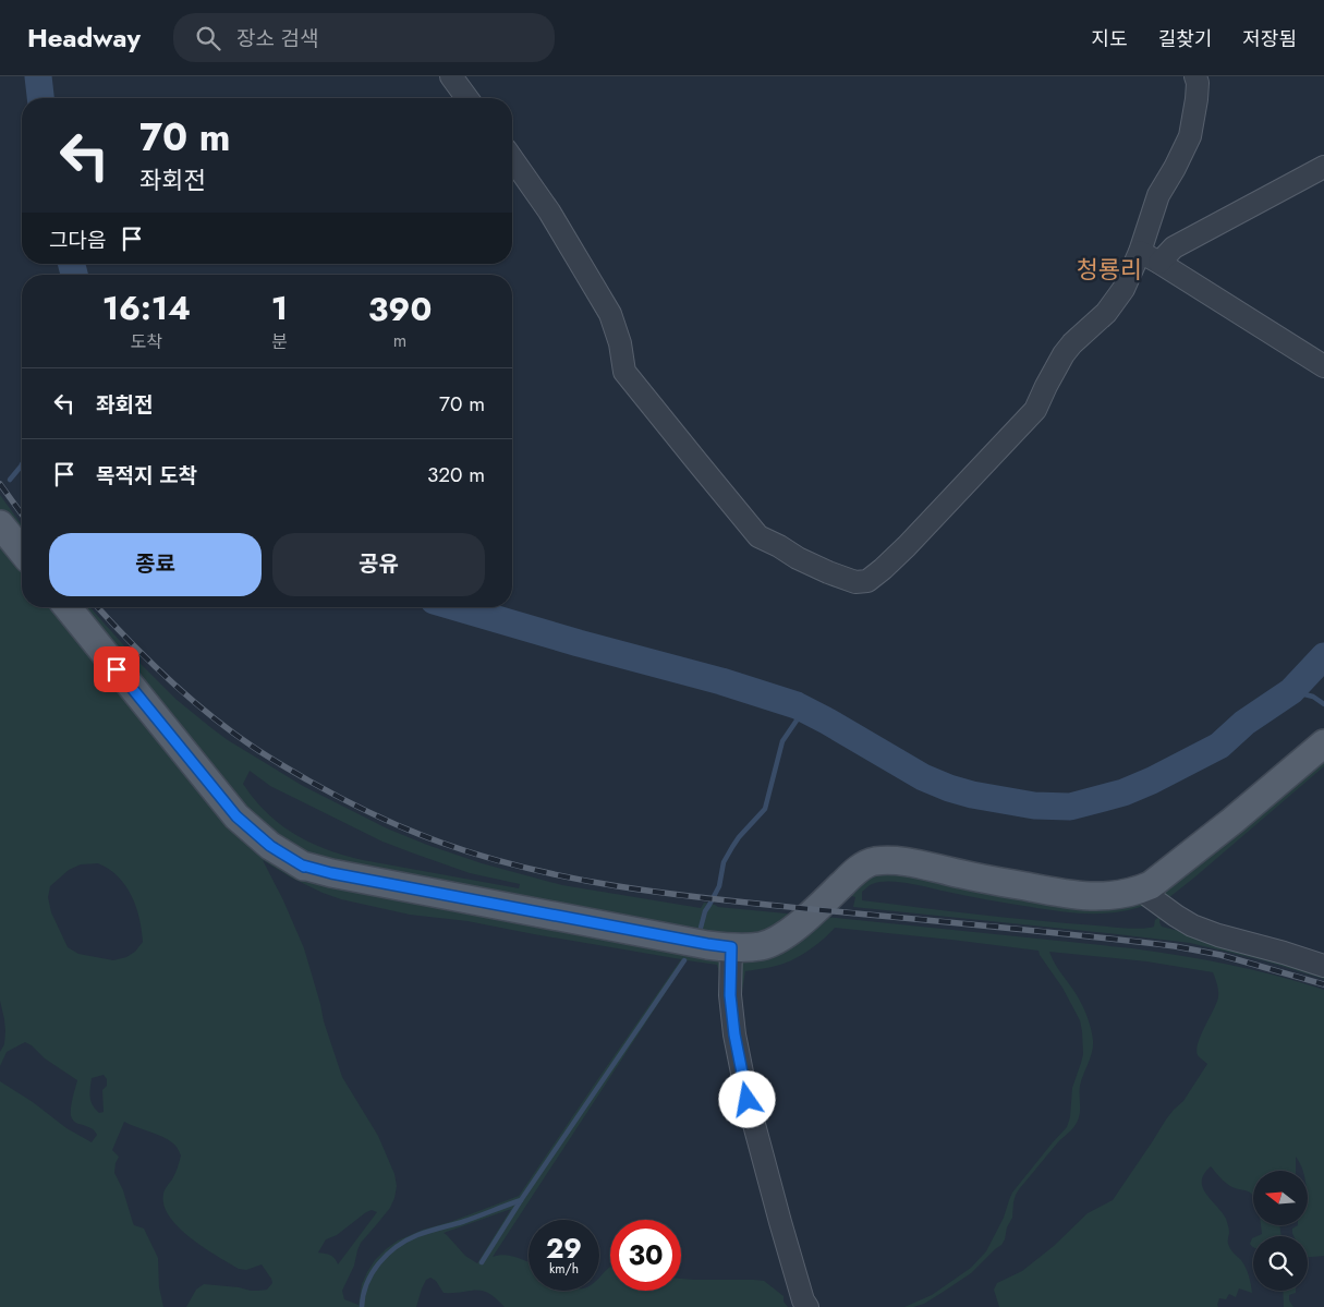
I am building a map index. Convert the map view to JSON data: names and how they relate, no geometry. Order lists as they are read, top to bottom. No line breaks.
{"districts":["청룡리"],"north":"left","page":{"header":"Headway","search":"장소 검색","nav":["지도","길찾기","저장됨"],"turn":["70 m","좌회전"],"then":"그다음","eta":["16:14","도착","1","분","390","m"],"list":[{"name":"좌회전","value":"70 m"},{"name":"목적지 도착","value":"320 m"}],"buttons":["종료","공유"],"speed":"29 km/h","limit":"30"}}
